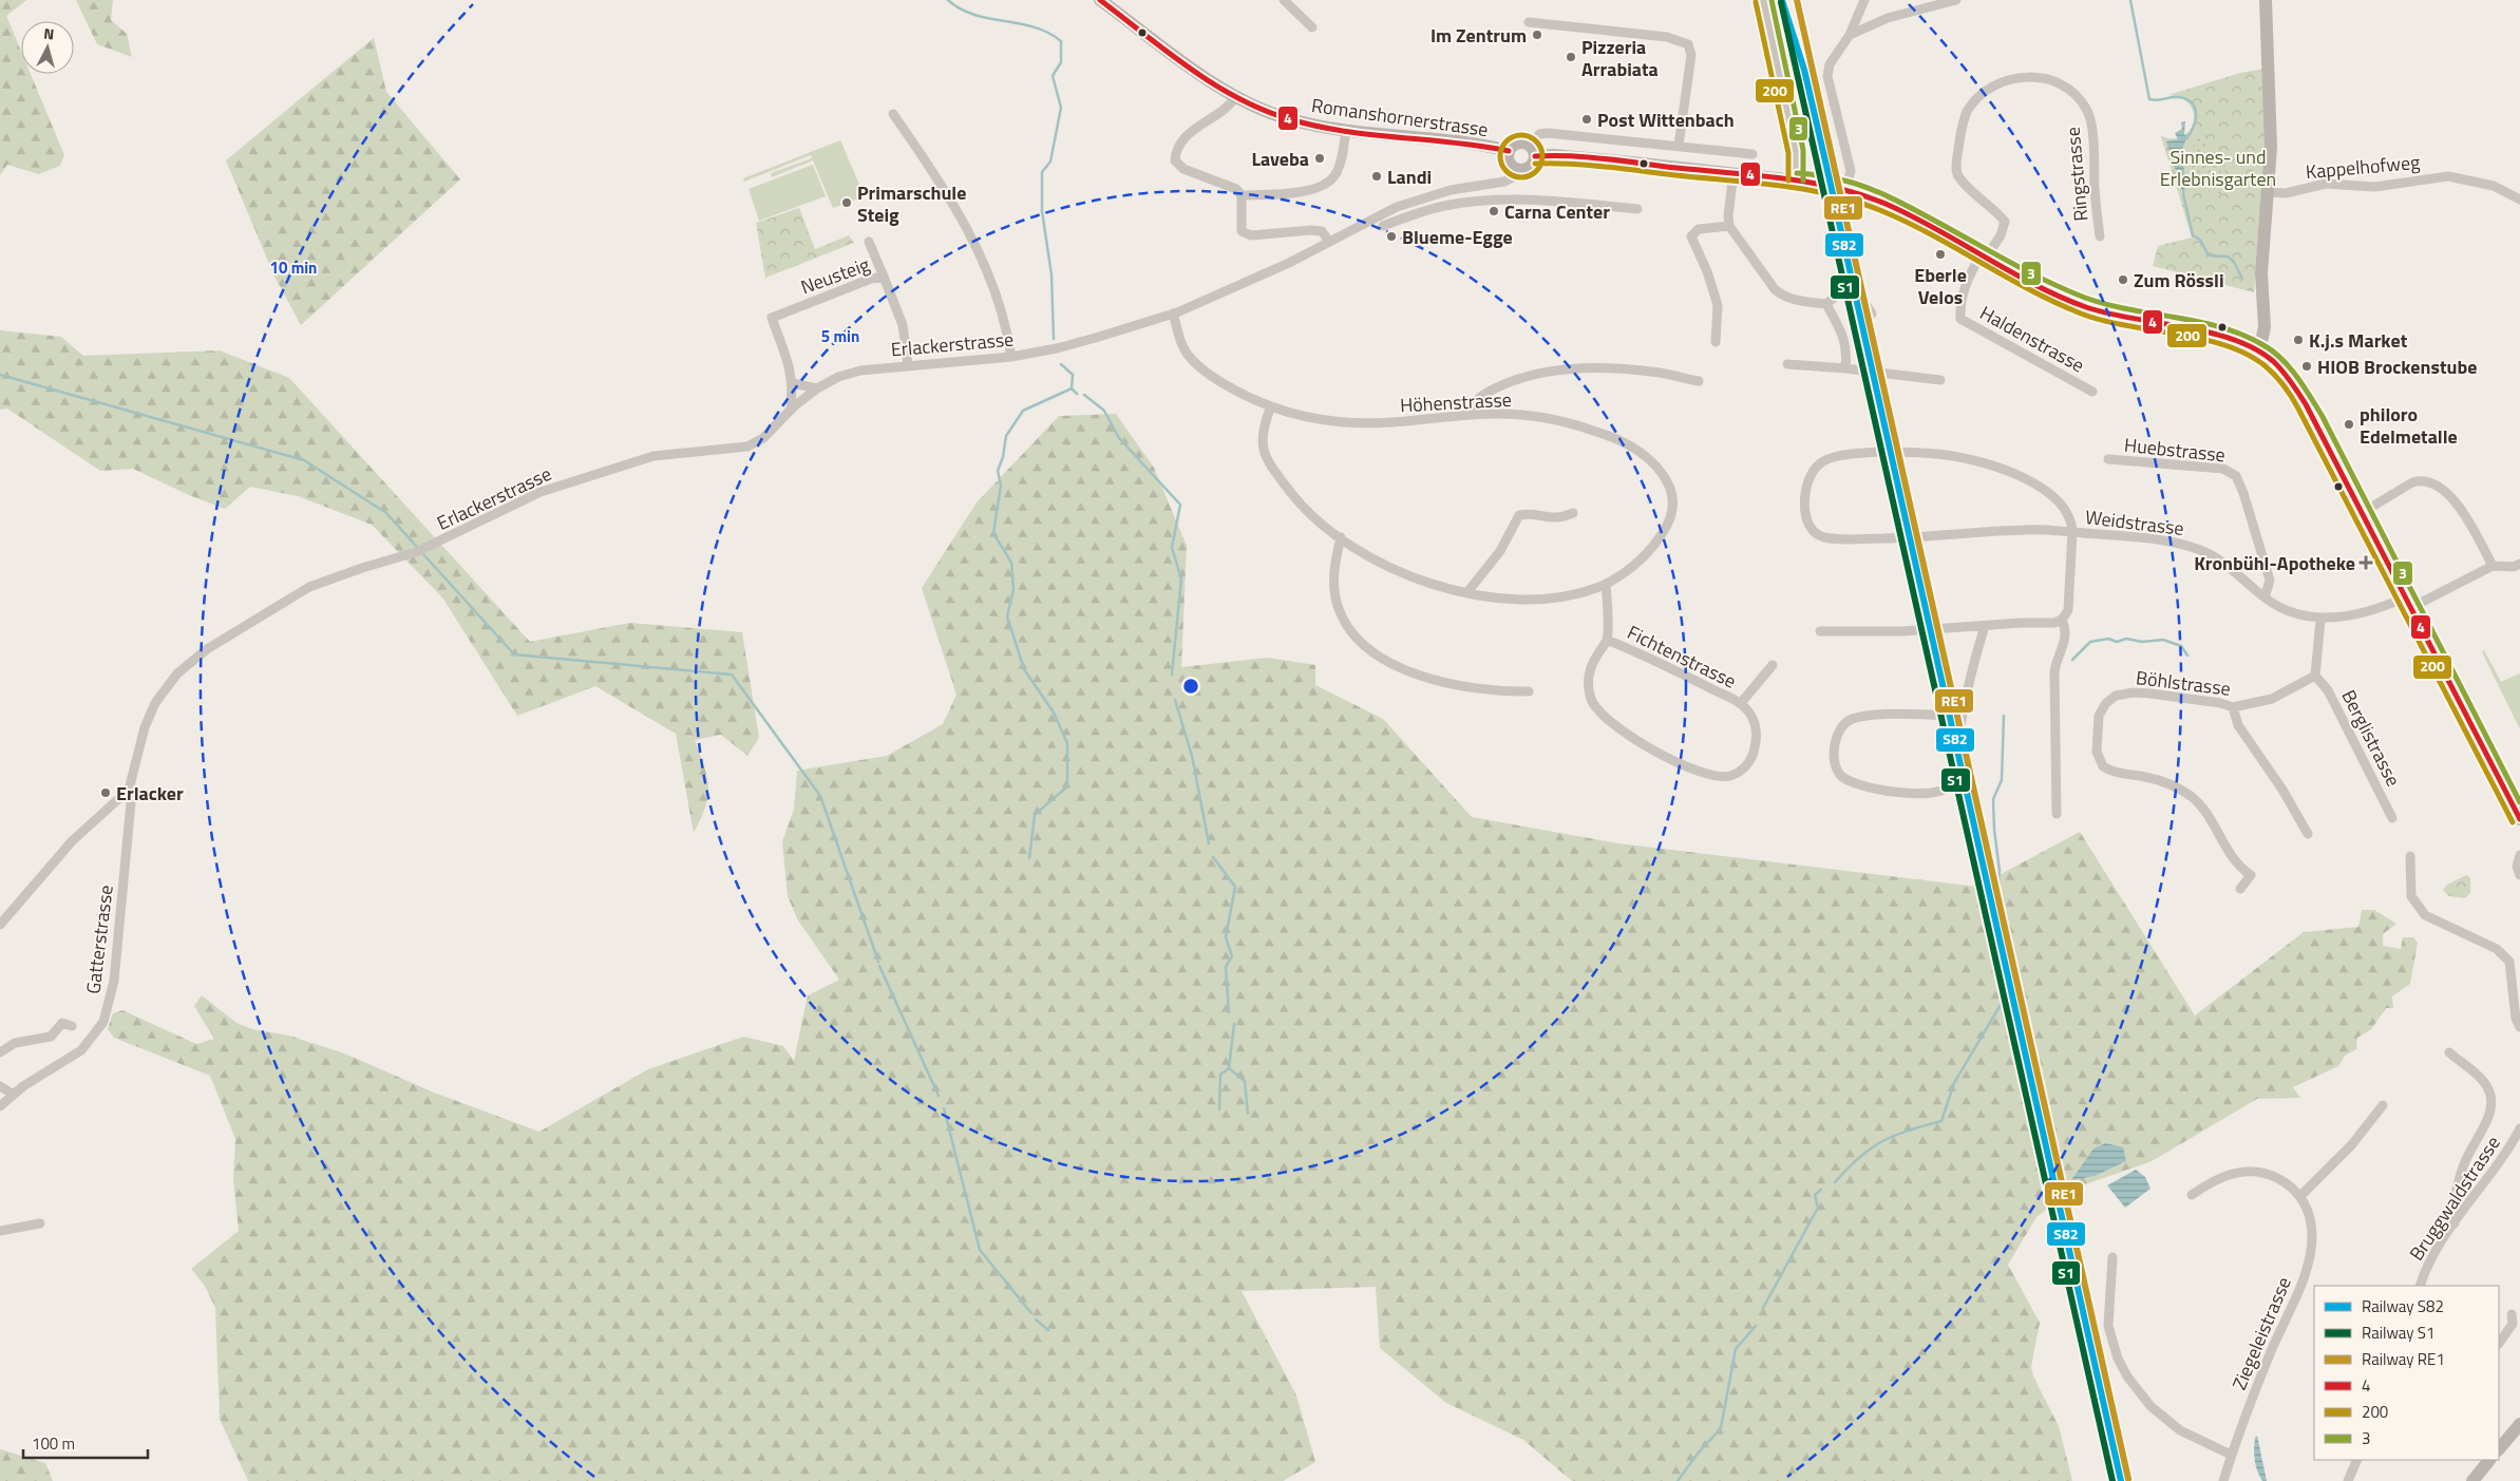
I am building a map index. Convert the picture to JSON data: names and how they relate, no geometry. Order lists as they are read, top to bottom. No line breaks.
{"streets":{"main road":["Romanshornerstrasse"],"street":["Kappelhofweg","Ringstrasse","Neusteig","Haldenstrasse","Erlackerstrasse","Höhenstrasse","Huebstrasse","Weidstrasse","Fichtenstrasse","Böhlstrasse","Berglistrasse","Gatterstrasse","Bruggwaldstrasse","Ziegeleistrasse"]},"crossings":[["Romanshornerstrasse","Erlackerstrasse"],["Ringstrasse","Haldenstrasse"],["Neusteig","Erlackerstrasse"],["Erlackerstrasse","Höhenstrasse"],["Erlackerstrasse","Gatterstrasse"],["Höhenstrasse","Fichtenstrasse"],["Huebstrasse","Weidstrasse"],["Böhlstrasse","Berglistrasse"]],"parks":["Sinnes- und Erlebnisgarten"],"places":{"other":["Im Zentrum","Pizzeria Arrabiata","Post Wittenbach","Laveba","Landi","Primarschule Steig","Carna Center","Blueme-Egge","Eberle Velos","Zum Rössli","K.j.s Market","HIOB Brockenstube","philoro Edelmetalle","Erlacker"],"health":["Kronbühl-Apotheke"]},"lines":["rail line S82","rail line RE1","transit line 4","transit line 3","rail line S1","transit line 200"],"legend":["Railway S82","Railway S1","Railway RE1","4","200","3"],"scale_bar":"100 m","north":"top","rings":["10 min","5 min"]}
